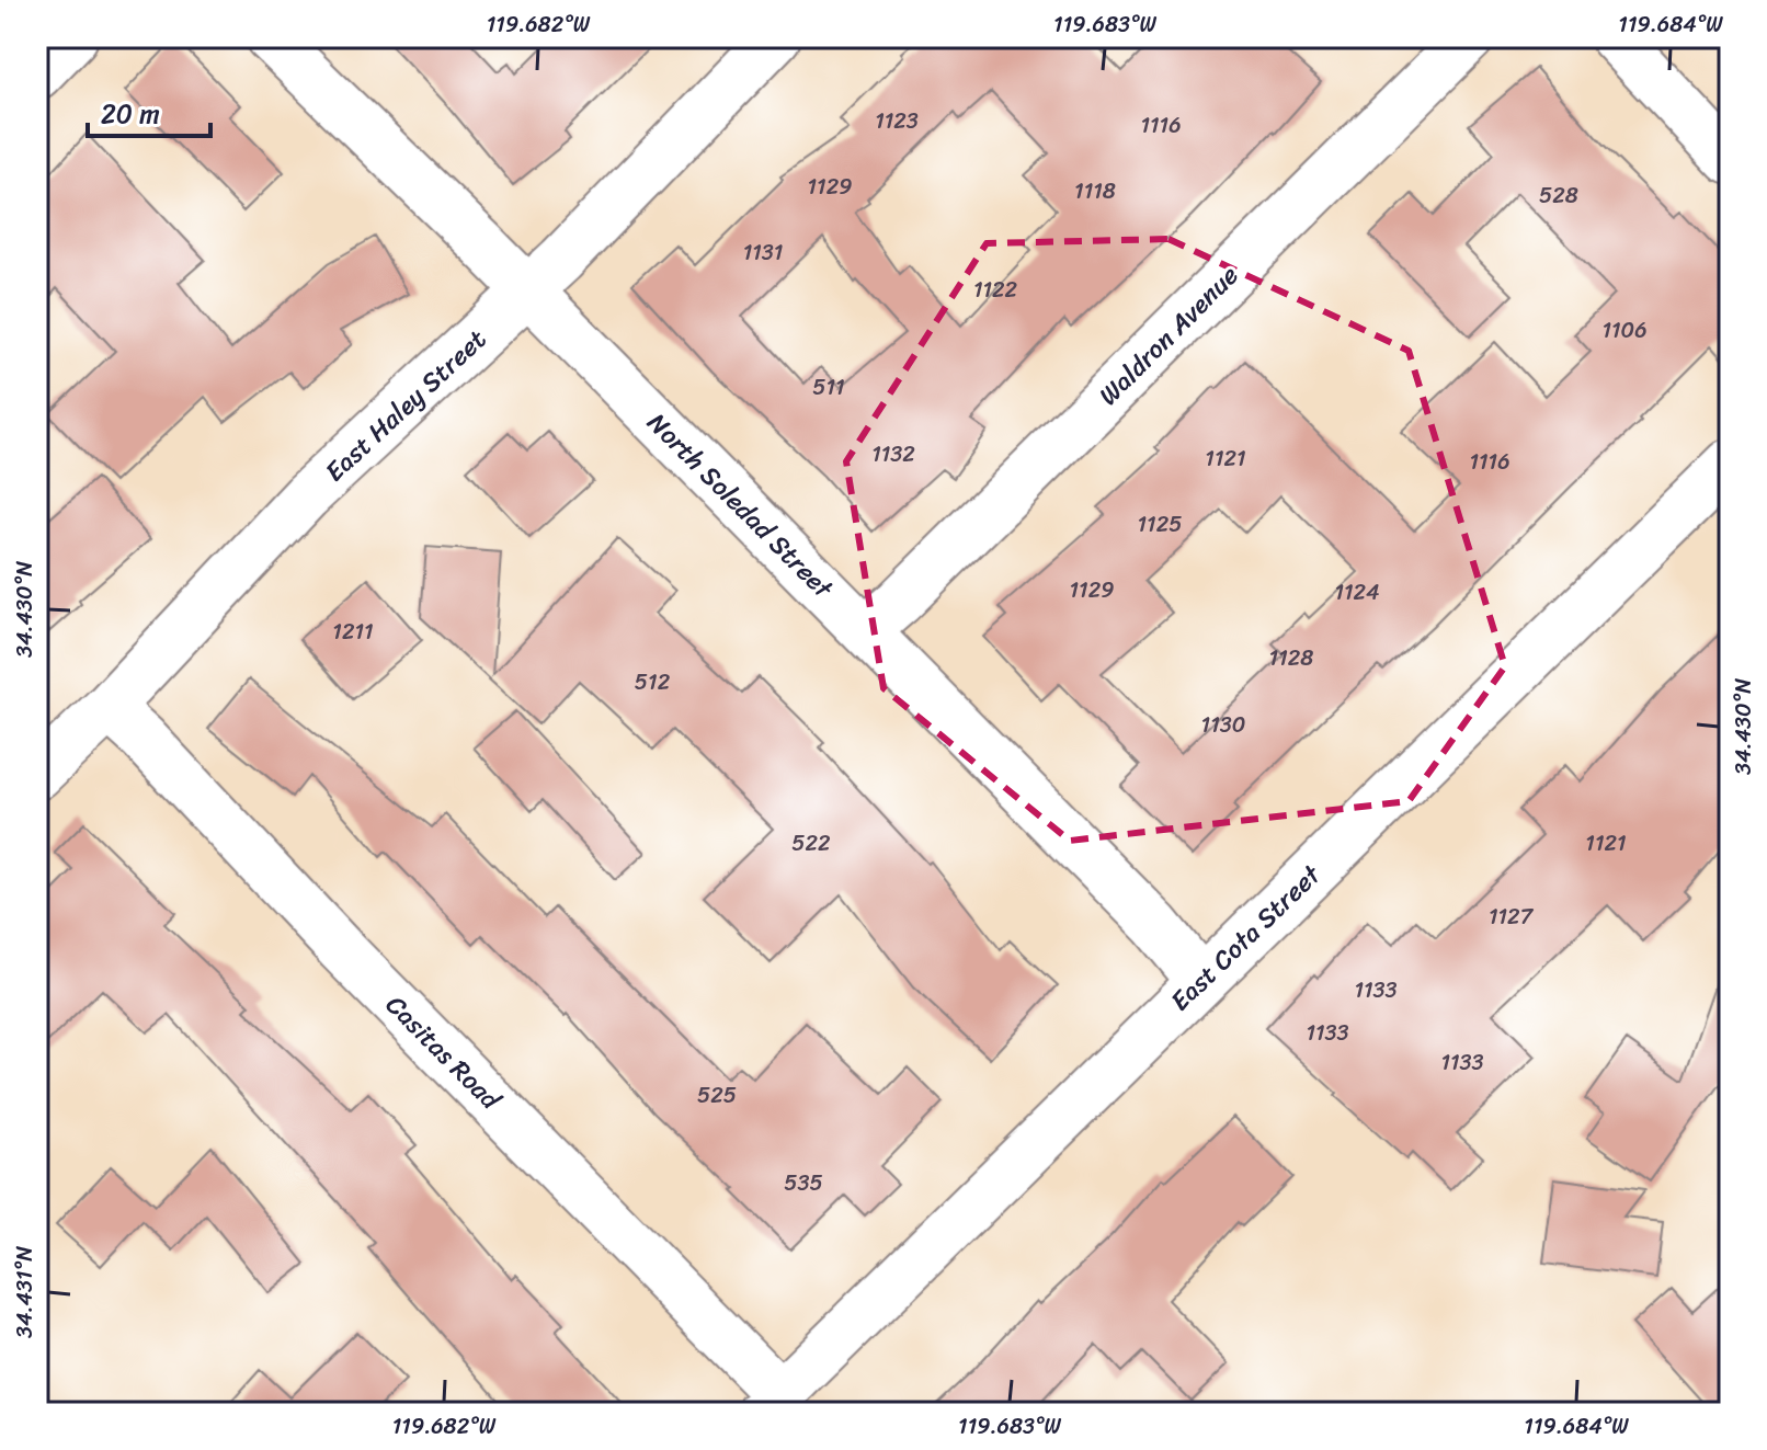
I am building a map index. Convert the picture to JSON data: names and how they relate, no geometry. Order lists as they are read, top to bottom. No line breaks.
{"streets":{"street":["Waldron Avenue","East Haley Street","North Soledad Street","East Cota Street","Casitas Road"]},"crossings":[["Waldron Avenue","North Soledad Street"],["East Haley Street","North Soledad Street"],["East Haley Street","Casitas Road"],["North Soledad Street","East Cota Street"],["East Cota Street","Casitas Road"]],"house_numbers":["1123","1116","1129","1118","528","1131","1122","1106","511","1132","1121","1116","1125","1129","1124","1211","1128","512","1130","522","1121","1127","1133","1133","1133","525","535"],"scale_bar":"20 m","coordinates":["119.682°W","119.683°W","119.684°W","34.430°N","34.431°N"]}
